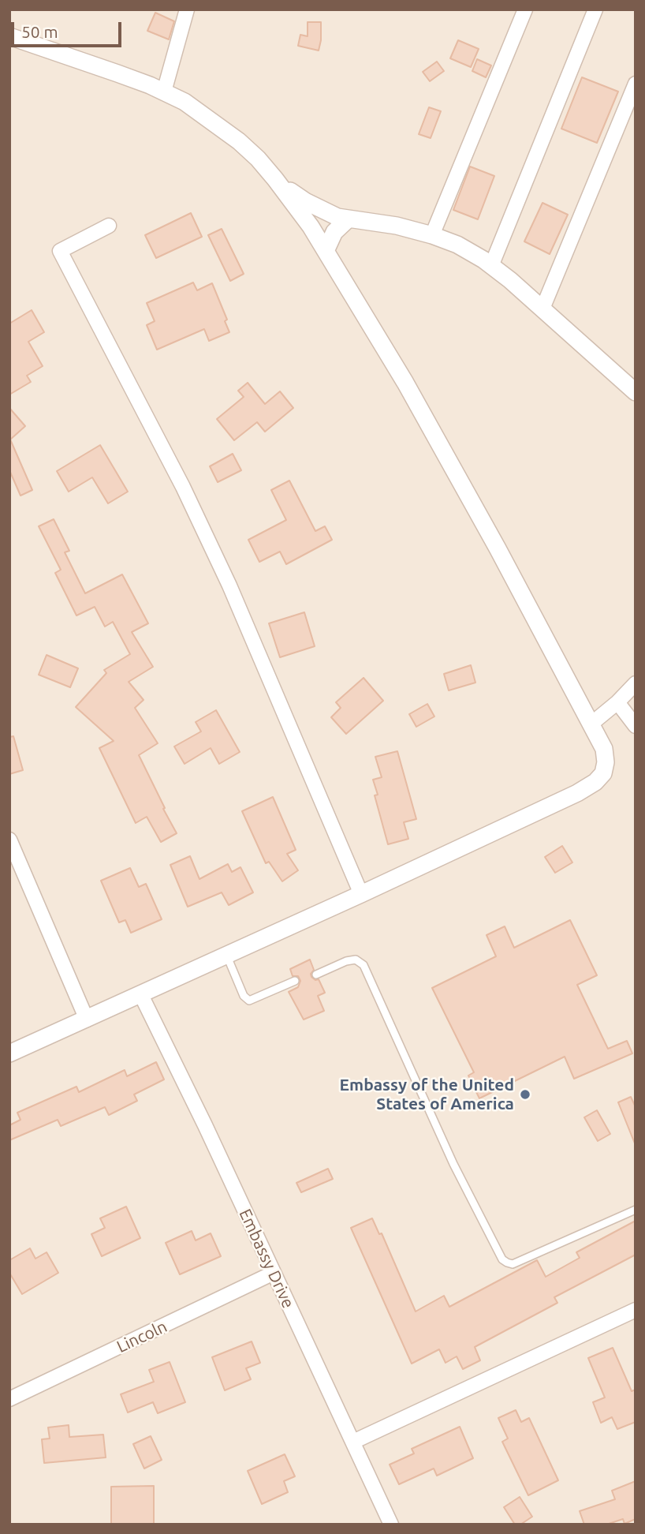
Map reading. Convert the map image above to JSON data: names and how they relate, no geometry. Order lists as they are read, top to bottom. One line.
{"streets":{"street":["Embassy Drive","Lincoln"]},"crossings":[["Embassy Drive","Lincoln"]],"places":["Embassy of the United States of America"],"scale_bar":"50 m"}
